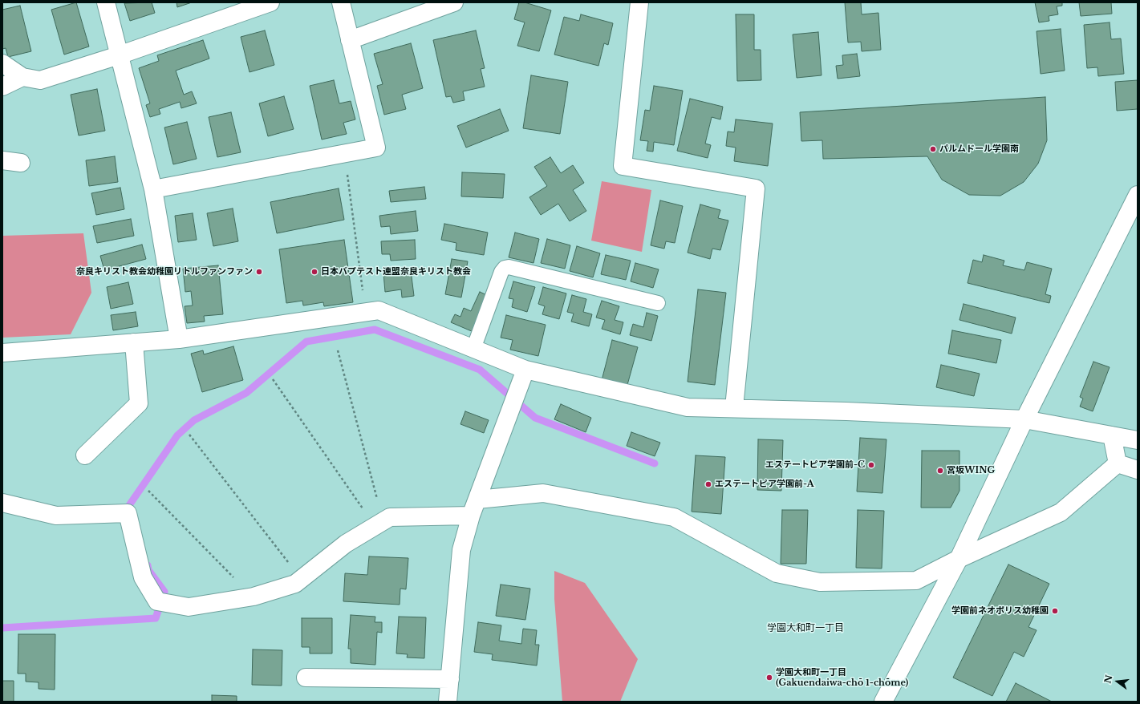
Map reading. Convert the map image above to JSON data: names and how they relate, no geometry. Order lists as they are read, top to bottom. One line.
{"districts":["学園大和町一丁目"],"places":["パルムドール学園南","奈良キリスト教会幼稚園リトルファンファン","日本バプテスト連盟奈良キリスト教会","エステートピア学園前-C","宮坂WING","エステートピア学園前-A","学園前ネオポリス幼稚園","学園大和町一丁目 (Gakuendaiwa-chō 1-chōme)"],"north":"left"}
